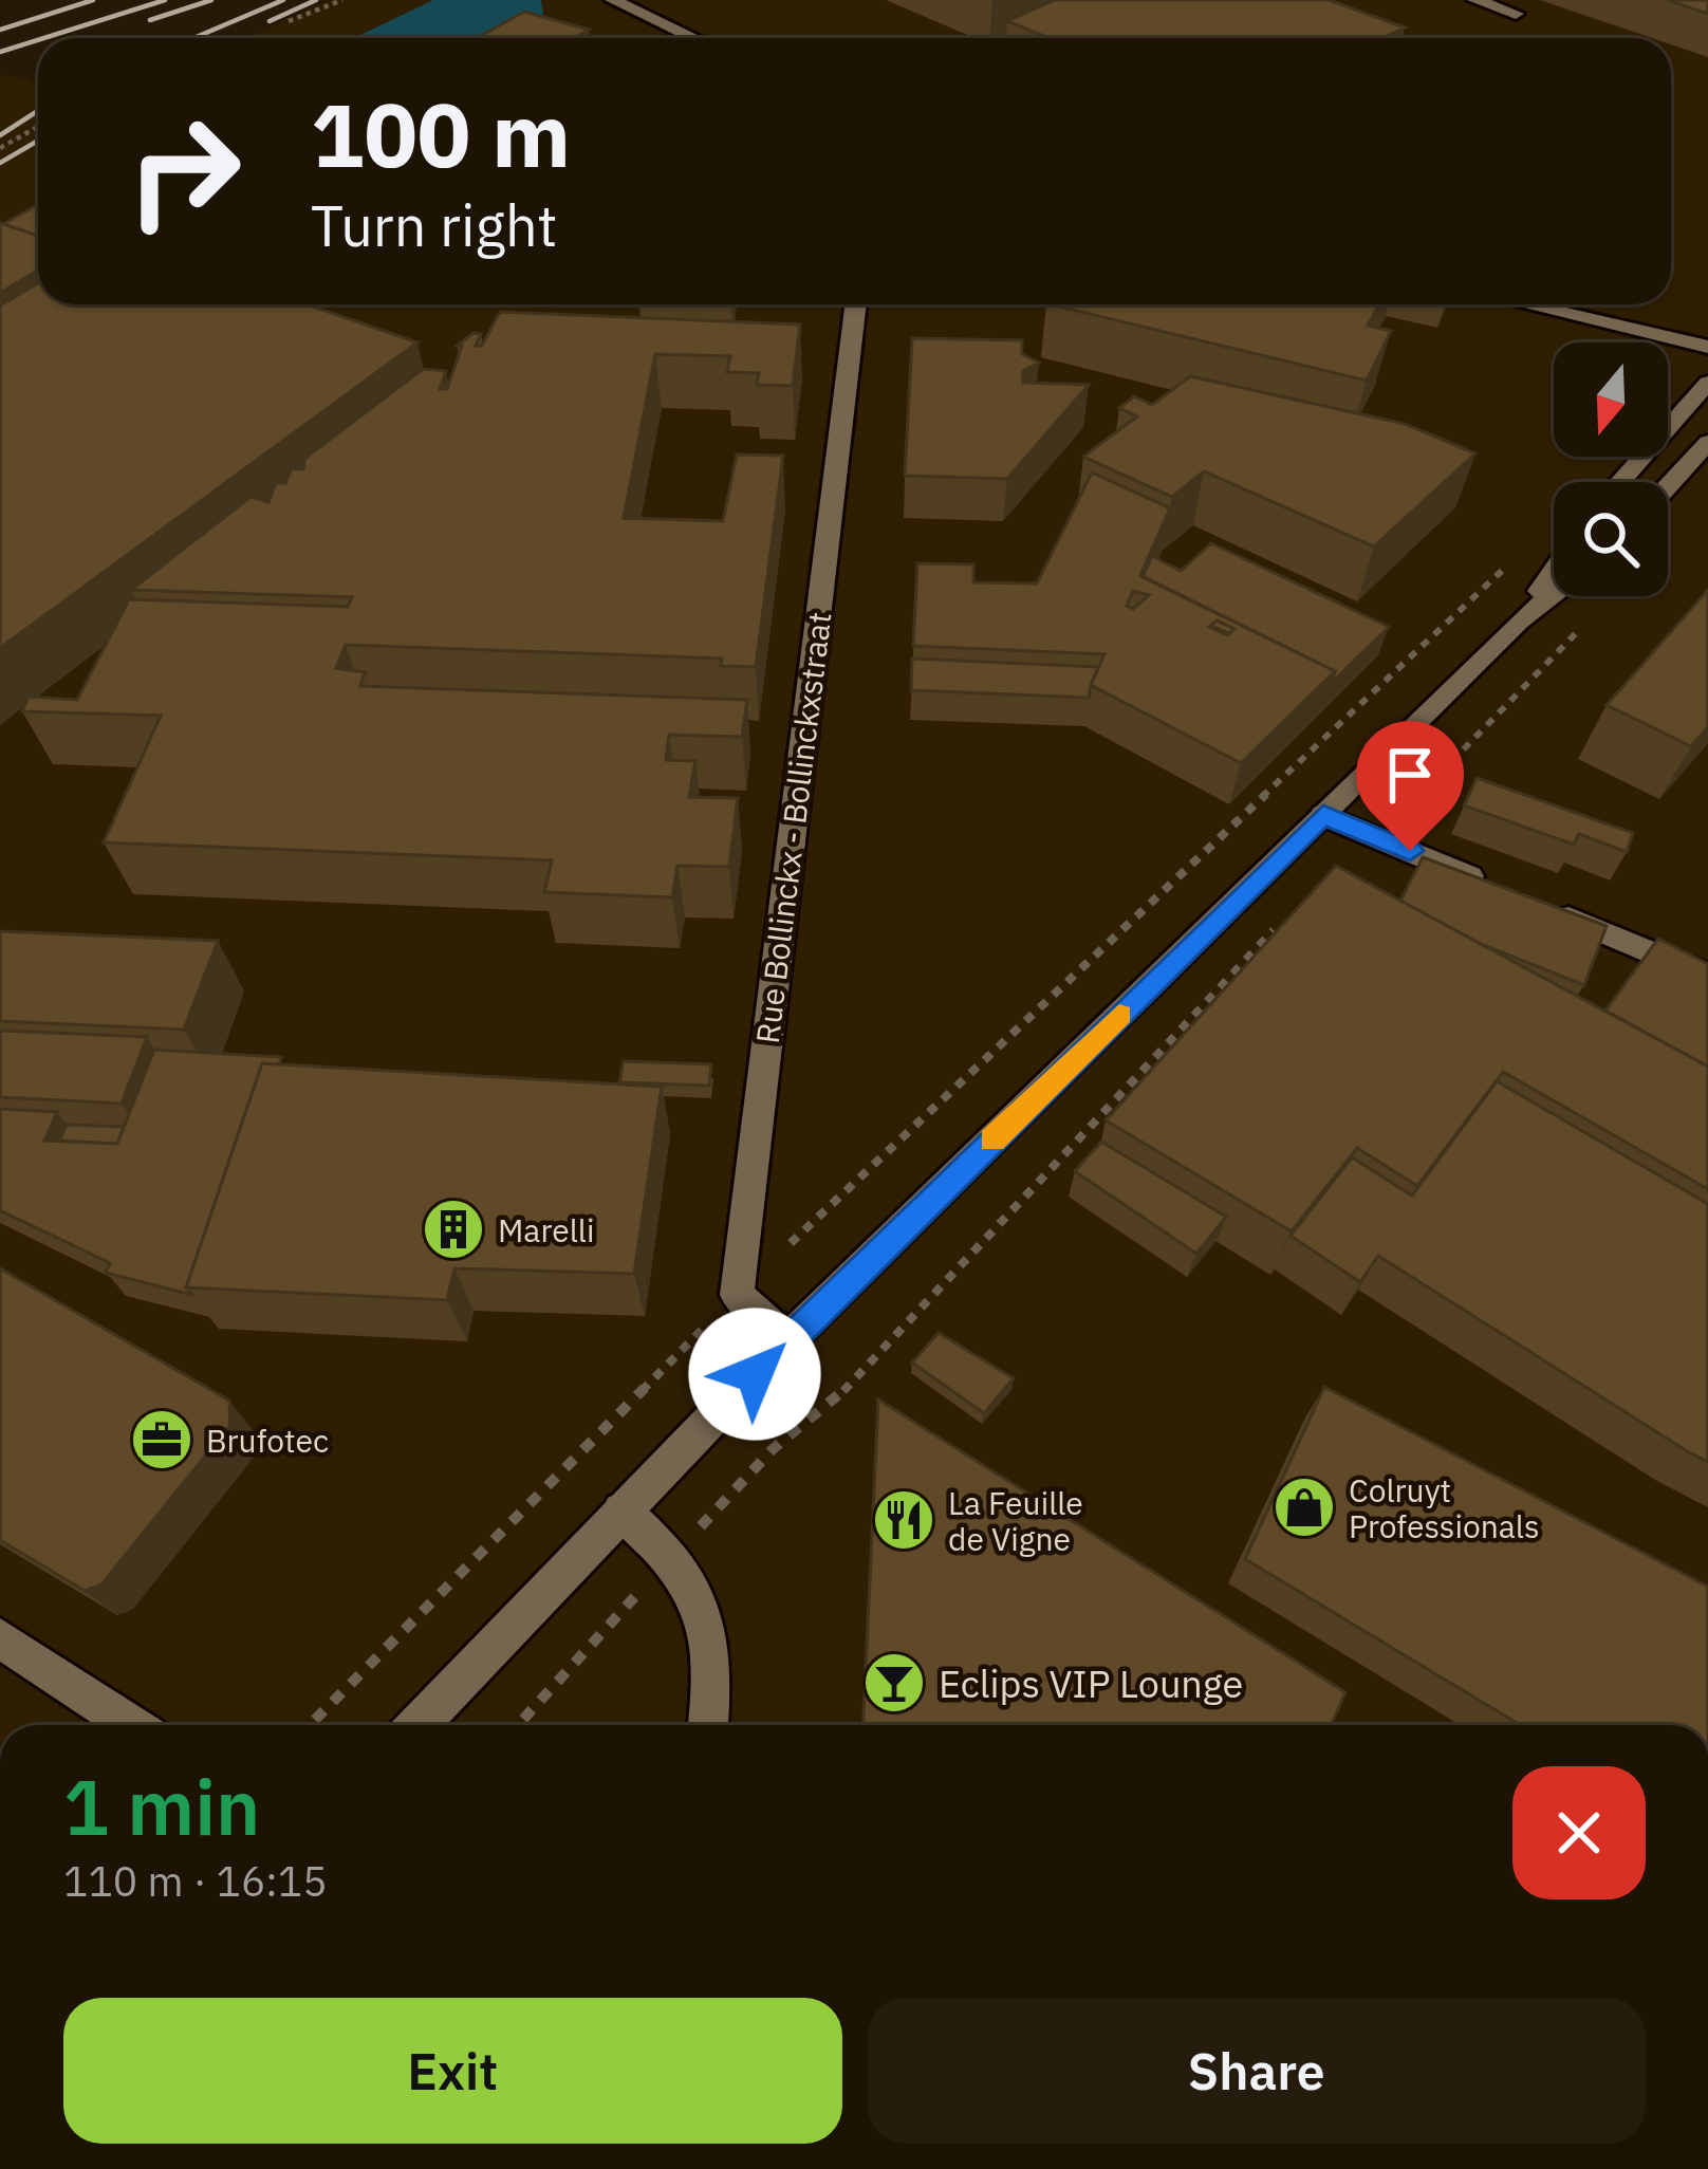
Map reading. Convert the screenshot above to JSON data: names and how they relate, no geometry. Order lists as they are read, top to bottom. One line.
{"streets":{"street":["Rue Bollinckx - Bollinckxstraat"]},"places":{"building":["Marelli"],"office":["Brufotec"],"shop":["Colruyt Professionals"],"restaurant":["La Feuille de Vigne"],"bar":["Eclips VIP Lounge"]},"north":"bottom","page":{"turn":["100 m","Turn right"],"heading":["1 min","110 m · 16:15"],"buttons":["Exit","Share"]}}
